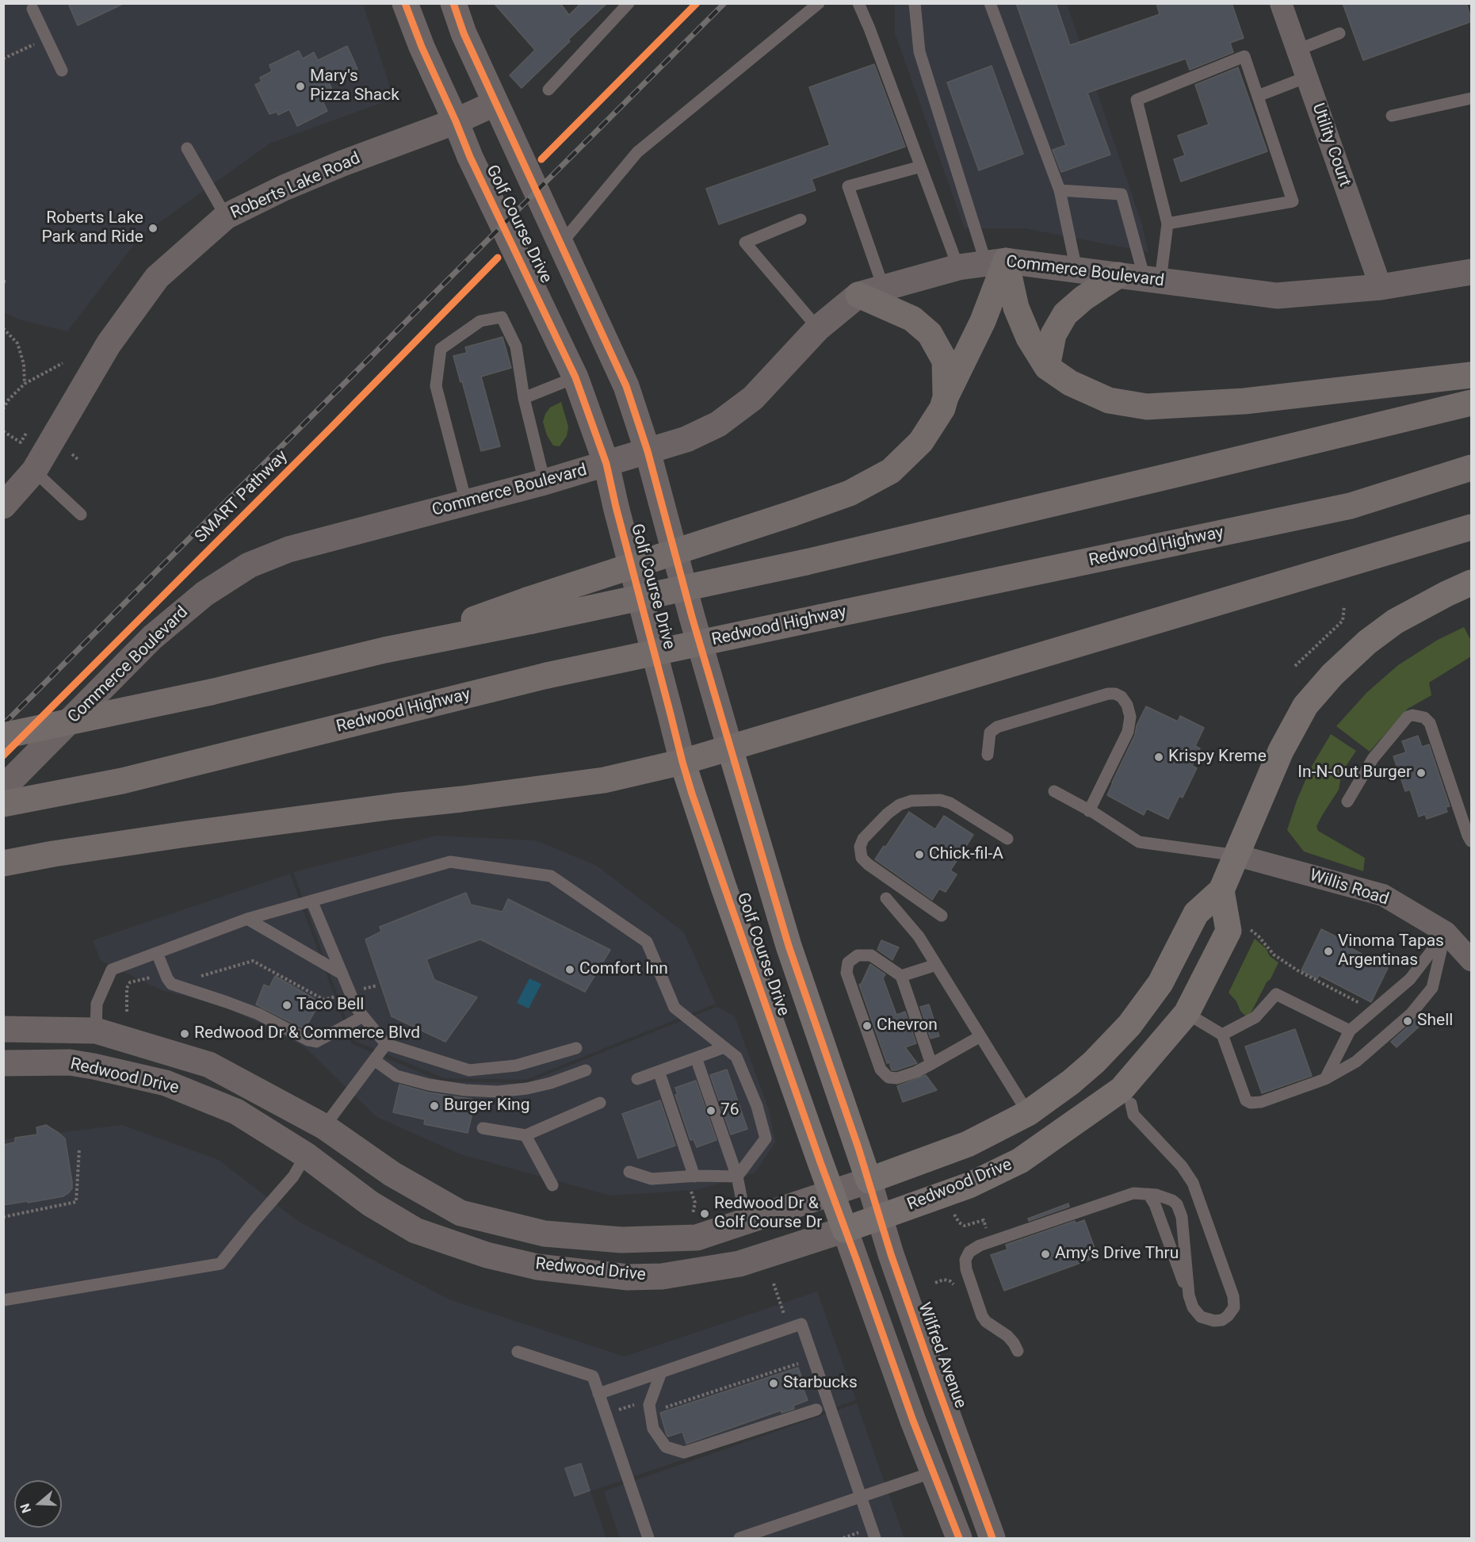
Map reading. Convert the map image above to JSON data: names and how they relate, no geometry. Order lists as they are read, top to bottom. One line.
{"streets":{"highway":["Redwood Highway"],"main road":["Golf Course Drive","Redwood Drive"],"street":["Utility Court","Roberts Lake Road","Commerce Boulevard","Willis Road","Wilfred Avenue"],"cycle path":["SMART Pathway"]},"crossings":[["Utility Court","Commerce Boulevard"],["Roberts Lake Road","Golf Course Drive"],["Golf Course Drive","Commerce Boulevard"],["Golf Course Drive","Redwood Drive"],["Golf Course Drive","Wilfred Avenue"],["Willis Road","Redwood Drive"],["Redwood Drive","Wilfred Avenue"]],"places":["Mary's Pizza Shack","Roberts Lake Park and Ride","Krispy Kreme","In-N-Out Burger","Chick-fil-A","Vinoma Tapas Argentinas","Comfort Inn","Taco Bell","Shell","Chevron","Redwood Dr & Commerce Blvd","Burger King","76","Redwood Dr & Golf Course Dr","Amy's Drive Thru","Starbucks"],"north":"left"}
